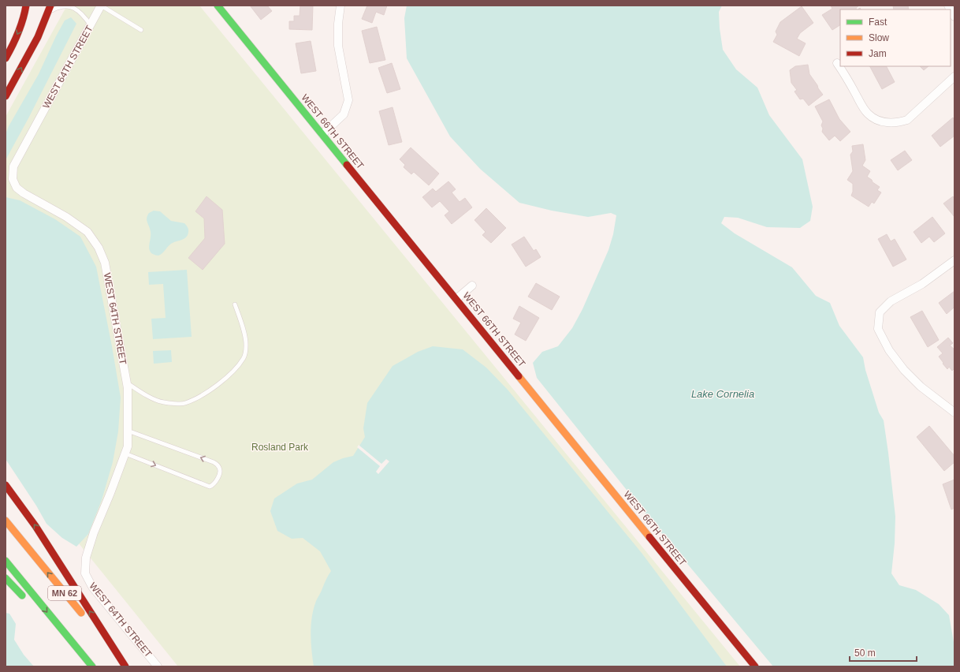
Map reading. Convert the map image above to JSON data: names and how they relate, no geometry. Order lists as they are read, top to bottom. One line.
{"streets":{"main road":["WEST 66TH STREET","MN 62"],"street":["WEST 64TH STREET"]},"water":["Lake Cornelia"],"parks":["Rosland Park"],"legend":["Fast","Slow","Jam"],"scale_bar":"50 m"}
